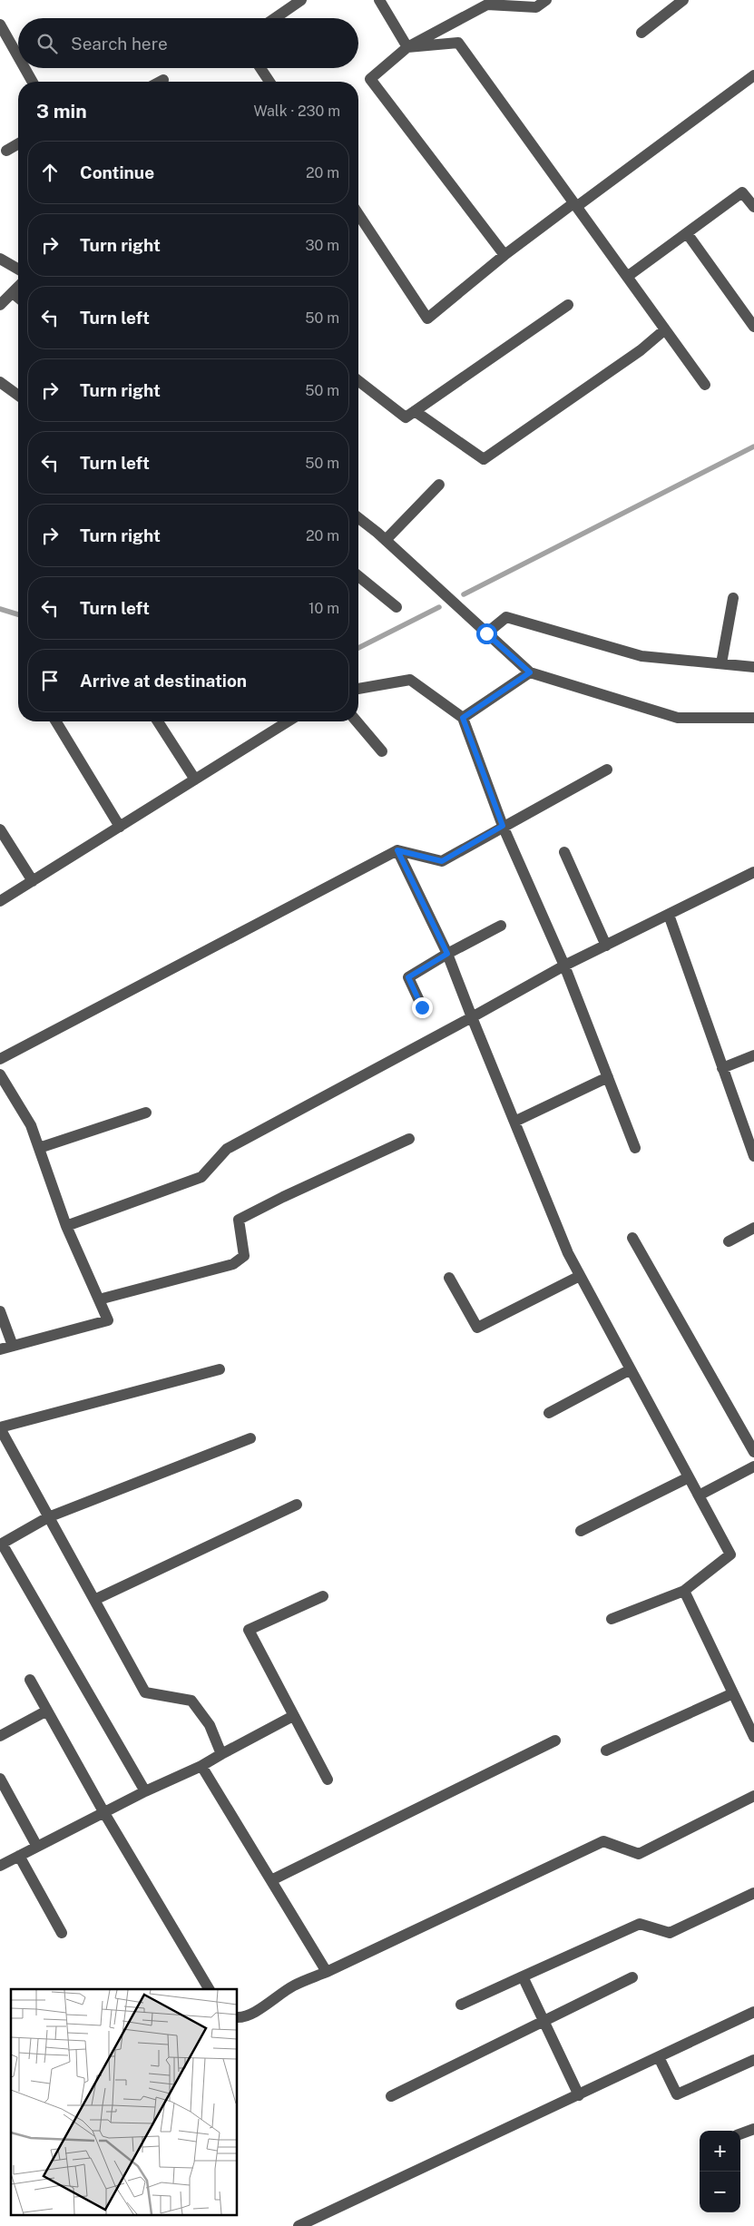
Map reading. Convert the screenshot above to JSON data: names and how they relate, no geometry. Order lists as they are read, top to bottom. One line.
{"page":{"search":"Search here","heading":["3 min","Walk · 230 m"],"list":[["Continue","20 m"],["Turn right","30 m"],["Turn left","50 m"],["Turn right","50 m"],["Turn left","50 m"],["Turn right","20 m"],["Turn left","10 m"],"Arrive at destination"],"map_buttons":["+","−"]}}
